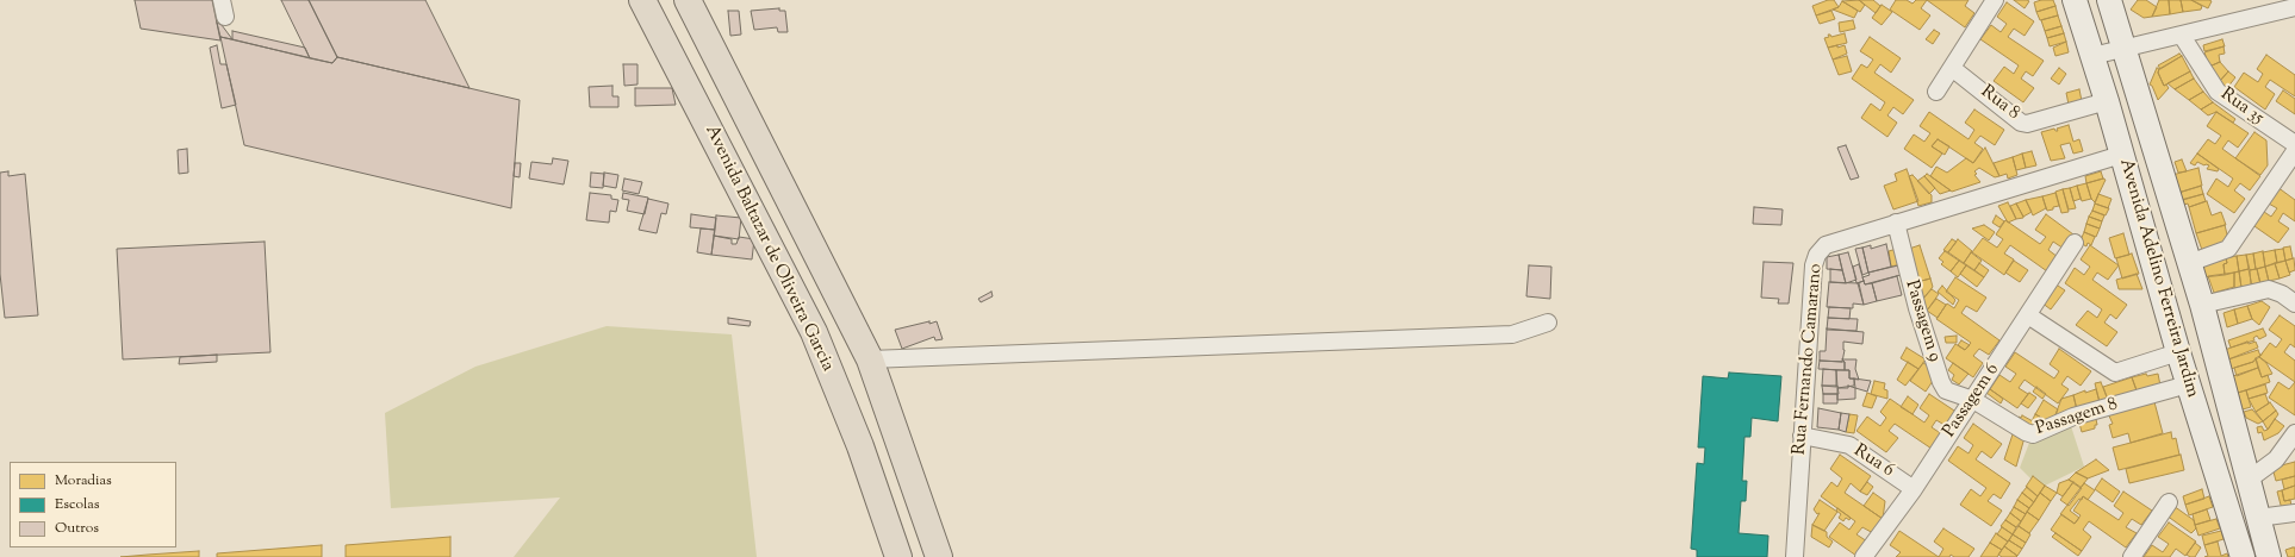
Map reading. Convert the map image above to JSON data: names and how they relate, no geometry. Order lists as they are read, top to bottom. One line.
{"streets":{"main road":["Avenida Baltazar de Oliveira Garcia","Avenida Adelino Ferreira Jardim"],"street":["Rua 8","Rua 35","Passagem 9","Rua Fernando Camarano","Passagem 6","Passagem 8","Rua 6"]},"crossings":[["Rua 8","Avenida Adelino Ferreira Jardim"],["Avenida Adelino Ferreira Jardim","Rua Fernando Camarano"],["Avenida Adelino Ferreira Jardim","Passagem 8"],["Passagem 9","Rua Fernando Camarano"],["Passagem 9","Passagem 6"],["Passagem 9","Passagem 8"],["Rua Fernando Camarano","Rua 6"],["Passagem 6","Passagem 8"],["Passagem 6","Rua 6"]],"legend":["Moradias","Escolas","Outros"]}
